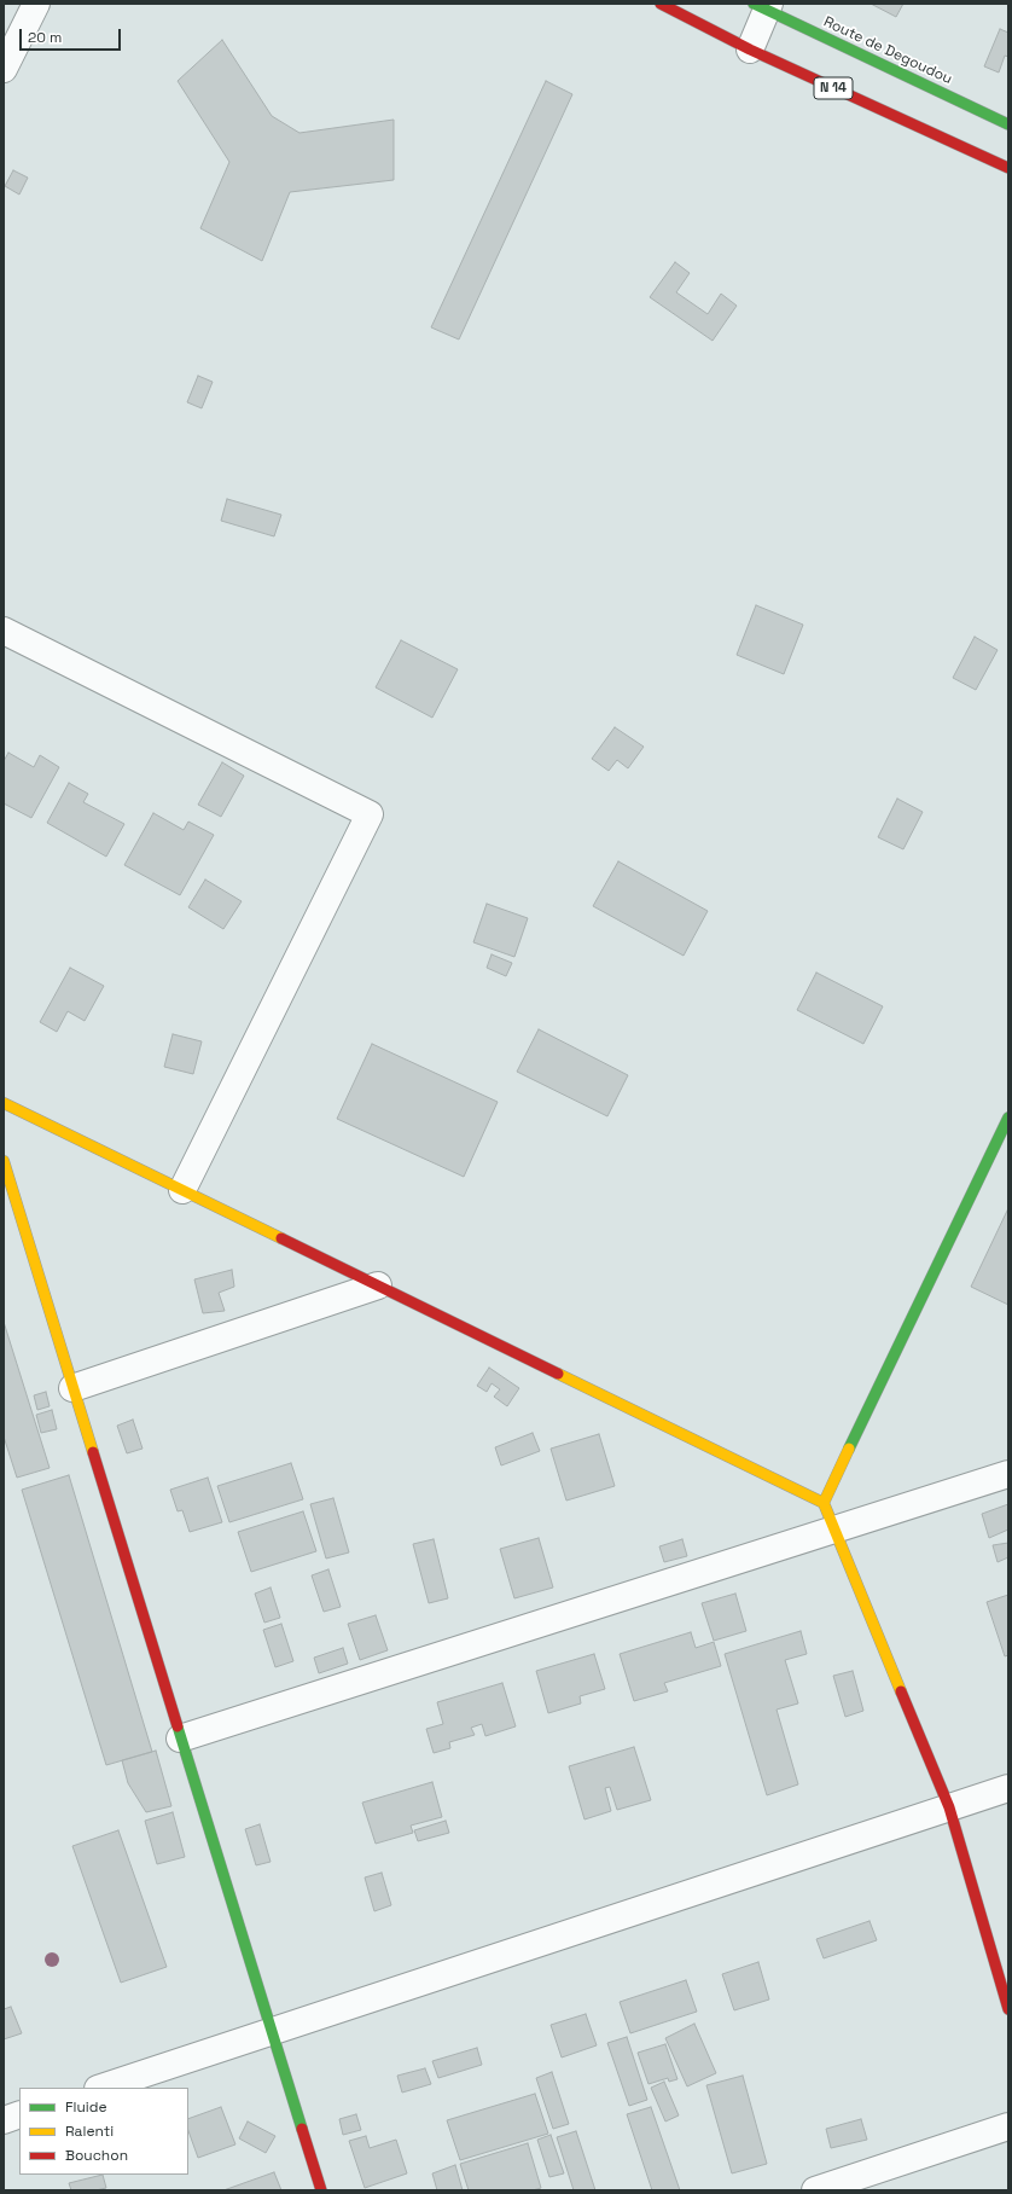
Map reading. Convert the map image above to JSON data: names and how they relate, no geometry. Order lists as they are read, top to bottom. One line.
{"streets":{"street":["Route de Degoudou","N 14"]},"legend":["Fluide","Ralenti","Bouchon"],"scale_bar":"20 m"}
